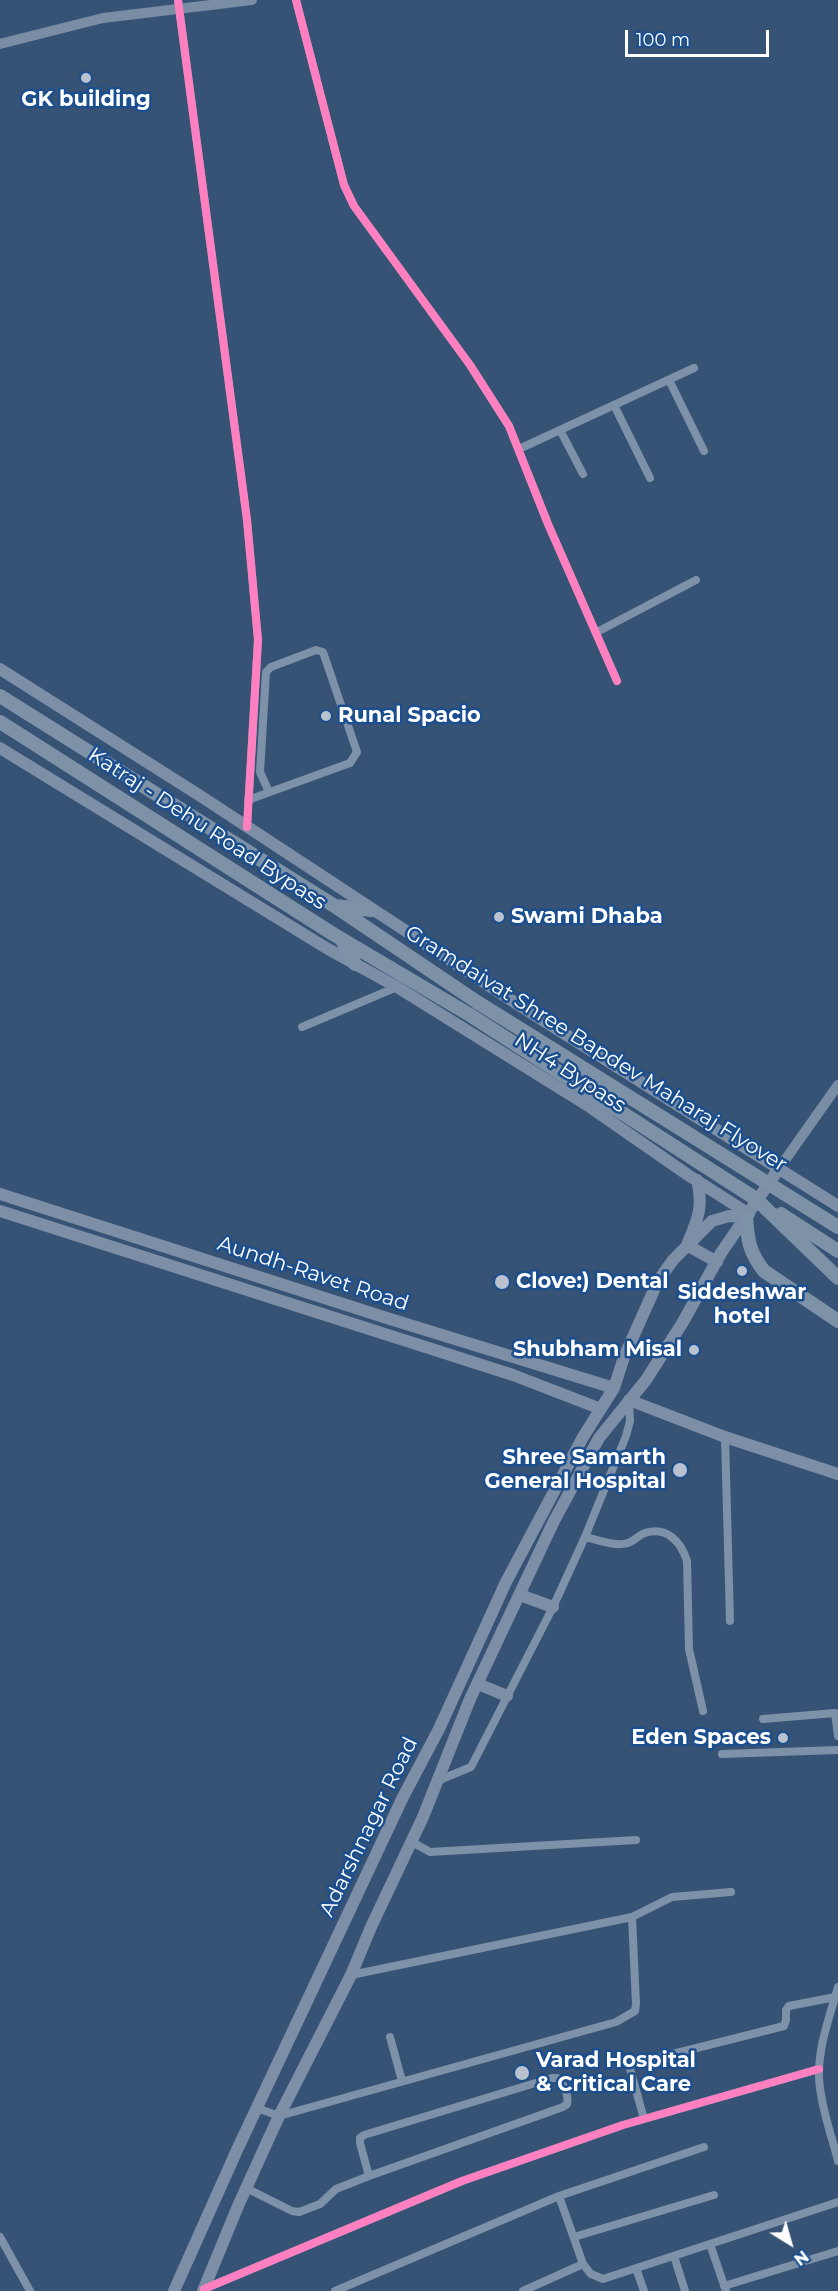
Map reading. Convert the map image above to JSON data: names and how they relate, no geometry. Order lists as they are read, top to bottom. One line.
{"streets":{"highway":["Katraj - Dehu Road Bypass","Gramdaivat Shree Bapdev Maharaj Flyover"],"main road":["NH4 Bypass","Aundh-Ravet Road","Adarshnagar Road"]},"crossings":[["Katraj - Dehu Road Bypass","Gramdaivat Shree Bapdev Maharaj Flyover"],["Katraj - Dehu Road Bypass","NH4 Bypass"],["Gramdaivat Shree Bapdev Maharaj Flyover","NH4 Bypass"],["NH4 Bypass","Adarshnagar Road"],["Aundh-Ravet Road","Adarshnagar Road"]],"places":["GK building","Runal Spacio","Swami Dhaba","Siddeshwar hotel","Clove:) Dental","Shubham Misal","Shree Samarth General Hospital","Eden Spaces","Varad Hospital & Critical Care"],"scale_bar":"100 m","north":"bottom right"}
